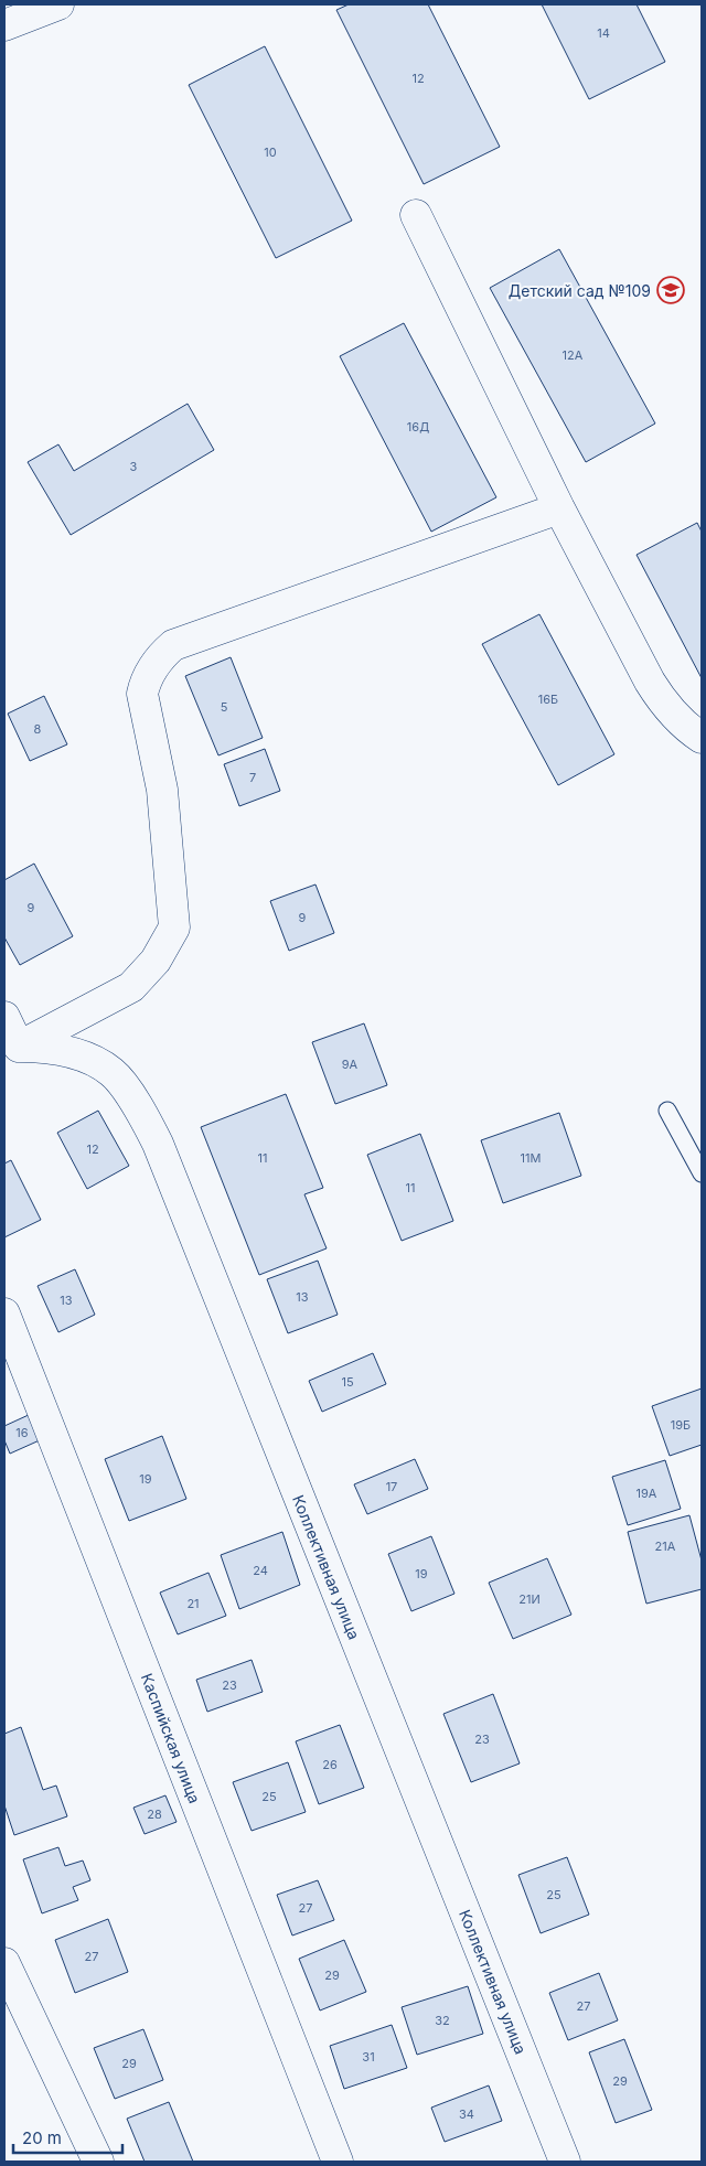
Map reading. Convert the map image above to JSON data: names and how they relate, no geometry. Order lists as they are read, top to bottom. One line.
{"streets":{"street":["Коллективная улица","Каспийская улица"]},"places":{"school or university":["Детский сад №109"]},"house_numbers":["14","12","10","12А","16Д","3","16Б","5","8","7","9","9","9А","12","11","11М","11","13","13","15","19Б","16","19","17","19А","21А","24","19","21И","21","23","23","26","25","28","25","27","27","29","27","32","31","29","29","34"],"scale_bar":"20 m"}
